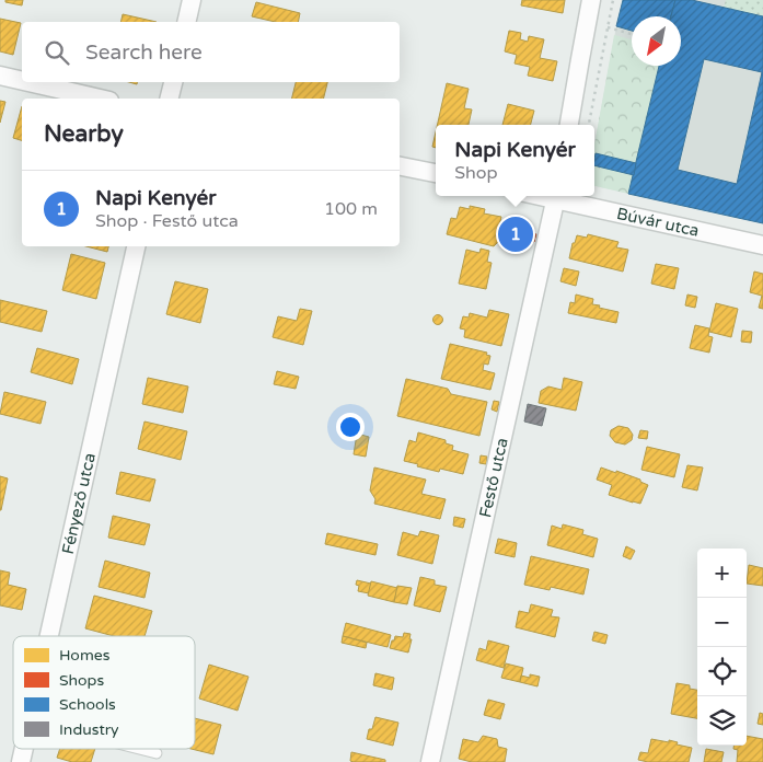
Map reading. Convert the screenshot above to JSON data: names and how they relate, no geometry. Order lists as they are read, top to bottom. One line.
{"streets":{"street":["Búvár utca","Festő utca","Fényező utca"]},"crossings":[["Búvár utca","Festő utca"]],"legend":["Homes","Shops","Schools","Industry"],"north":"bottom left","page":{"search":"Search here","heading":"Nearby","popup":["Napi Kenyér","Shop"],"list":[{"mark":"1","name":"Napi Kenyér","note":"Shop · Festő utca","value":"100 m"}],"pins":"1","map_buttons":["+","−"]}}
